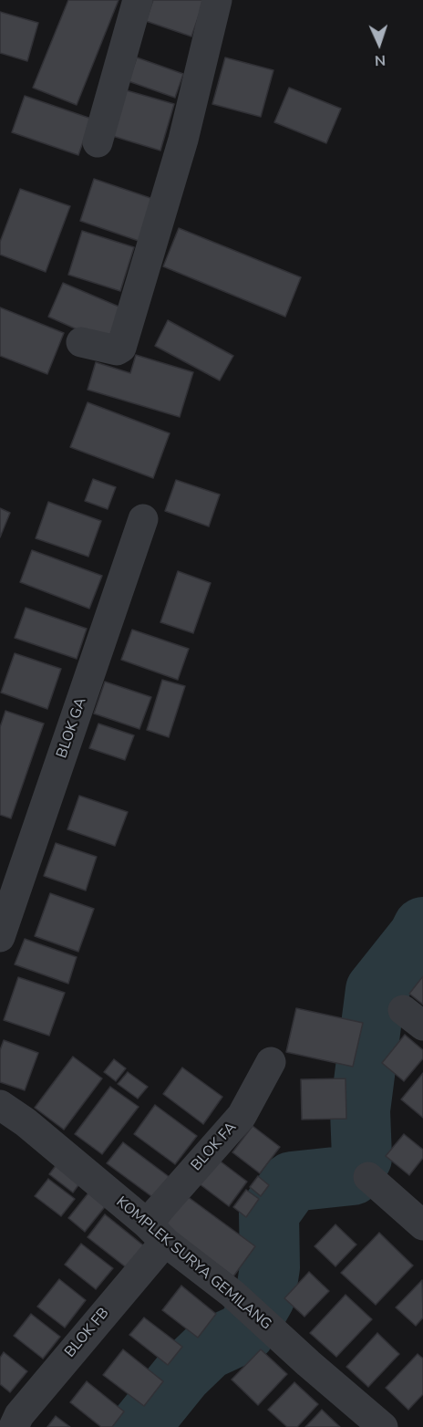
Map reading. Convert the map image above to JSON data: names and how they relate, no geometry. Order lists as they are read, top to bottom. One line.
{"streets":{"street":["BLOK GA","BLOK FA","KOMPLEK SURYA GEMILANG","BLOK FB"]},"crossings":[["BLOK FA","KOMPLEK SURYA GEMILANG"],["BLOK FA","BLOK FB"],["KOMPLEK SURYA GEMILANG","BLOK FB"]],"north":"bottom"}
